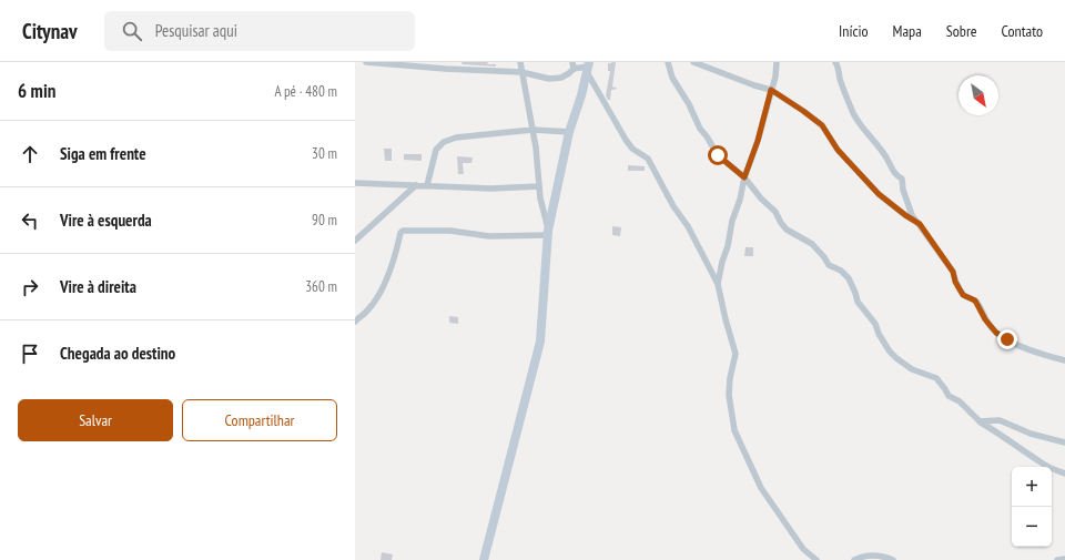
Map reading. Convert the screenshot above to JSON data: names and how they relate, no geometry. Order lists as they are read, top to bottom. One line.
{"north":"bottom right","page":{"header":"Citynav","search":"Pesquisar aqui","nav":["Início","Mapa","Sobre","Contato"],"heading":["6 min","A pé · 480 m"],"list":[["Siga em frente","30 m"],["Vire à esquerda","90 m"],["Vire à direita","360 m"],"Chegada ao destino"],"buttons":["Salvar","Compartilhar"],"map_buttons":["+","−"]}}
